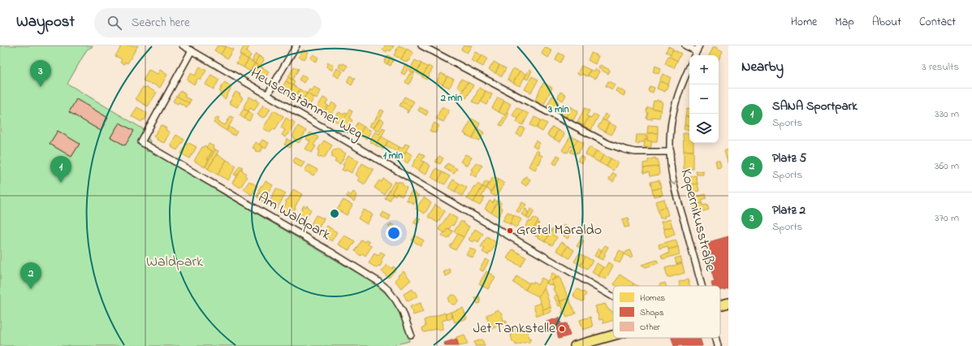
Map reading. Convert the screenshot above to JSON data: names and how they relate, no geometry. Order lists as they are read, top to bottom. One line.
{"streets":{"street":["Heusenstammer Weg","Am Waldpark","Kopernikusstraße"]},"crossings":[["Heusenstammer Weg","Am Waldpark"]],"one_way":["Kopernikusstraße"],"parks":["Waldpark"],"places":["Gretel Maraldo","Jet Tankstelle"],"legend":["Homes","Shops","Other"],"page":{"header":"Waypost","search":"Search here","nav":["Home","Map","About","Contact"],"heading":["Nearby","3 results"],"map_buttons":["+","−"],"pins":["3","1","2"],"list":[{"mark":"1","name":"SANA Sportpark","note":"Sports","value":"330 m"},{"mark":"2","name":"Platz 5","note":"Sports","value":"360 m"},{"mark":"3","name":"Platz 2","note":"Sports","value":"370 m"}]},"rings":["2 min","3 min","1 min"]}
